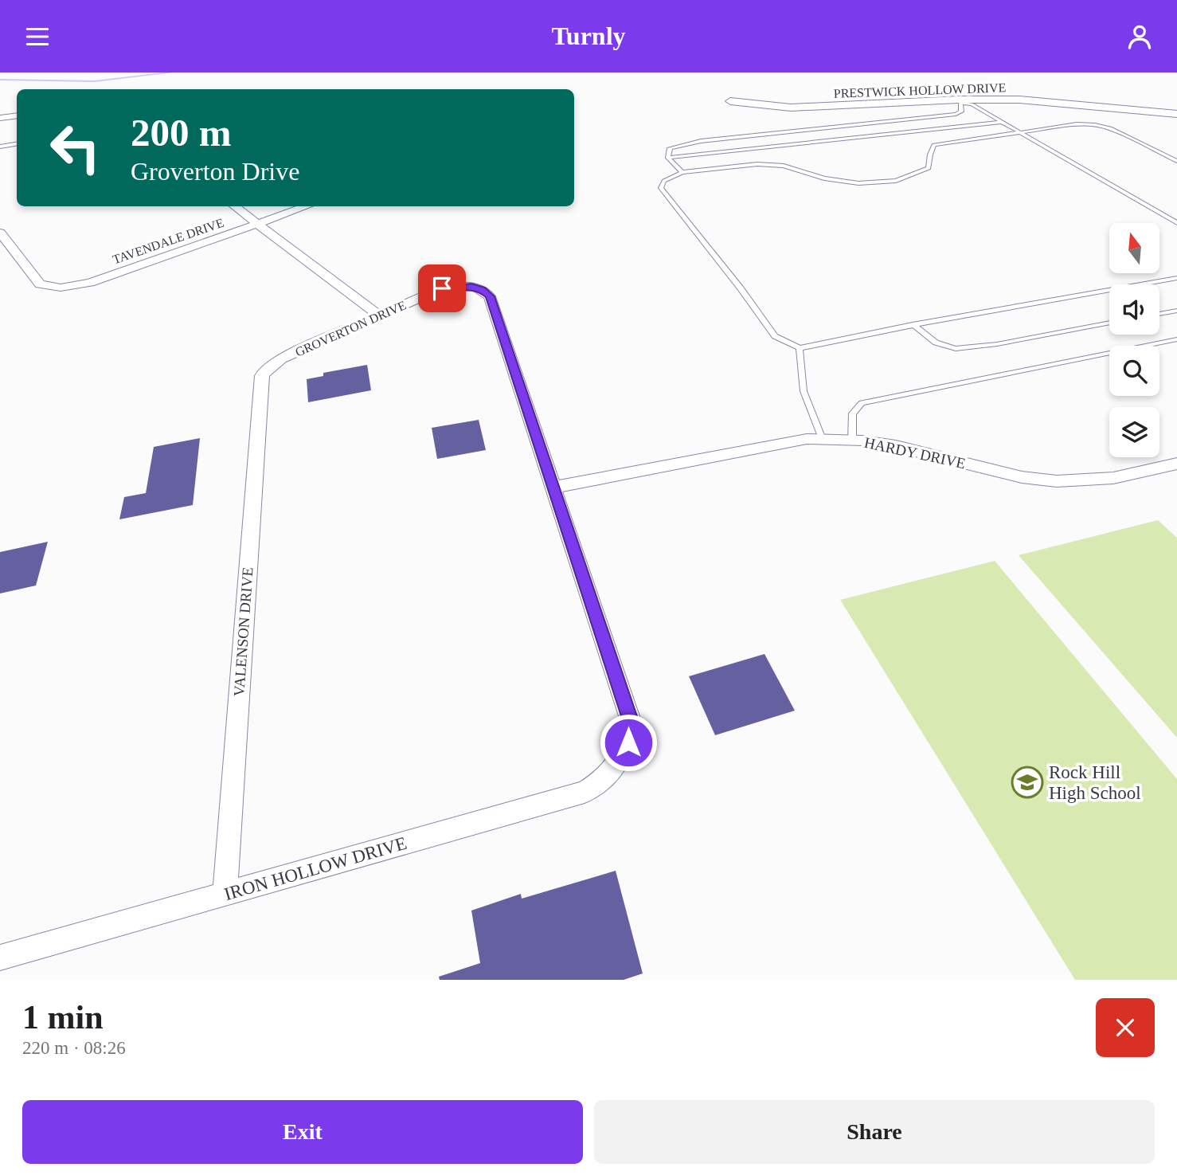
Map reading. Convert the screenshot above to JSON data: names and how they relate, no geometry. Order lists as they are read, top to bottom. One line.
{"streets":{"street":["PRESTWICK HOLLOW DRIVE","TAVENDALE DRIVE","GROVERTON DRIVE","HARDY DRIVE","VALENSON DRIVE","IRON HOLLOW DRIVE"]},"crossings":[["GROVERTON DRIVE","HARDY DRIVE"],["GROVERTON DRIVE","VALENSON DRIVE"],["GROVERTON DRIVE","IRON HOLLOW DRIVE"],["HARDY DRIVE","IRON HOLLOW DRIVE"],["VALENSON DRIVE","IRON HOLLOW DRIVE"]],"places":{"school or university":["Rock Hill High School"]},"north":"top","page":{"header":"Turnly","turn":["200 m","Groverton Drive"],"heading":["1 min","220 m · 08:26"],"buttons":["Exit","Share"]}}
